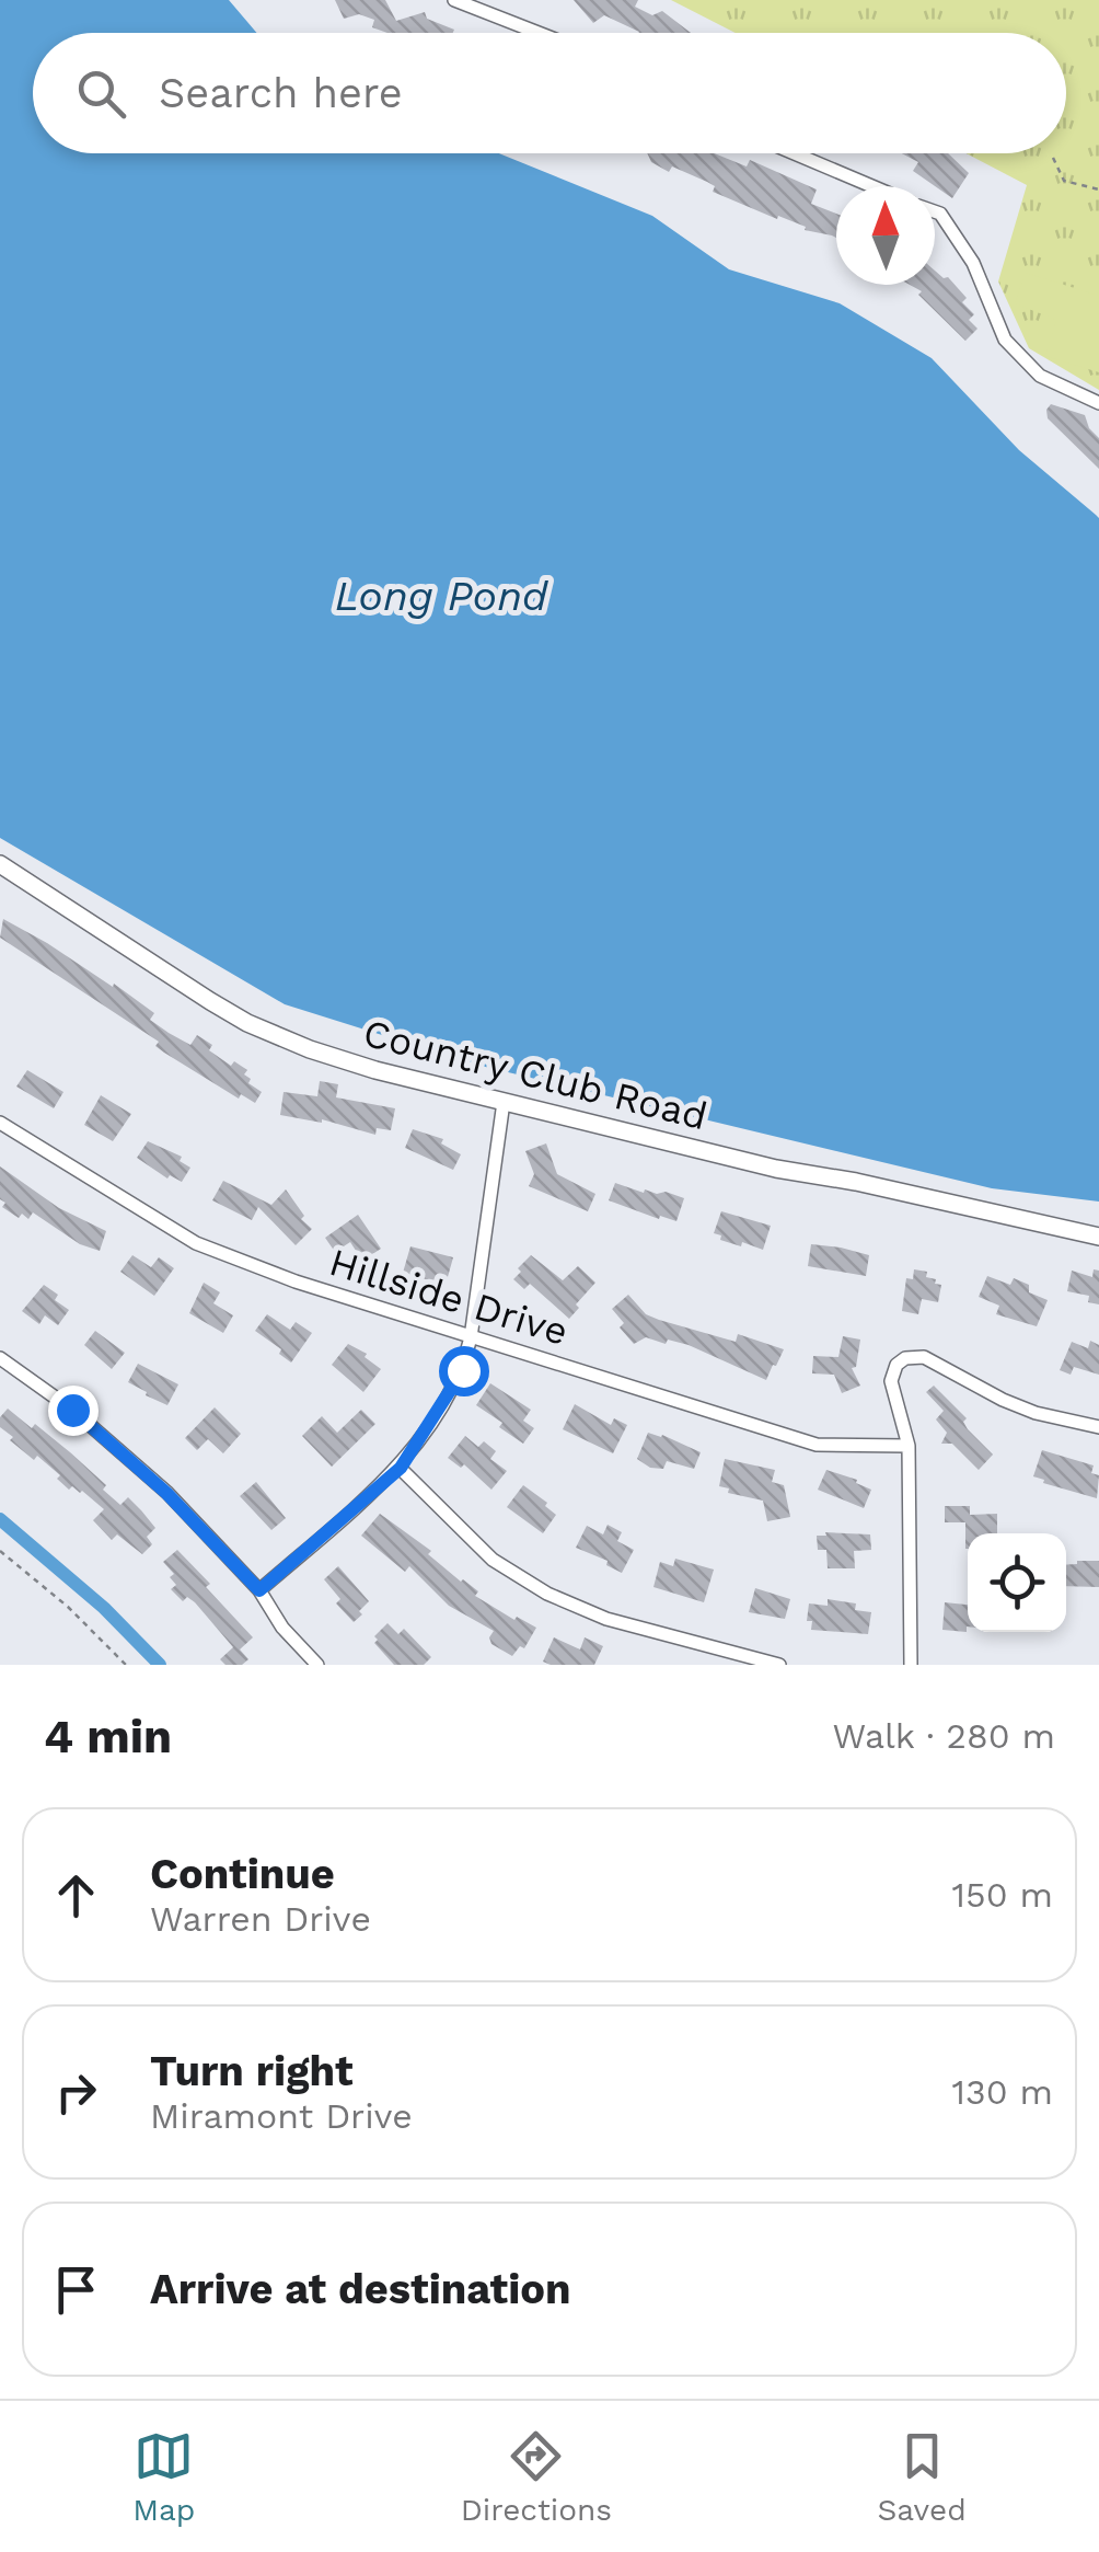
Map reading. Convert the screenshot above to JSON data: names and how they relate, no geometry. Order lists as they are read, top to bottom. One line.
{"streets":{"street":["Country Club Road","Hillside Drive"]},"water":["Long Pond"],"north":"top","page":{"search":"Search here","heading":["4 min","Walk · 280 m"],"list":[["Continue","Warren Drive","150 m"],["Turn right","Miramont Drive","130 m"],"Arrive at destination"],"nav":["Map","Directions","Saved"]}}
